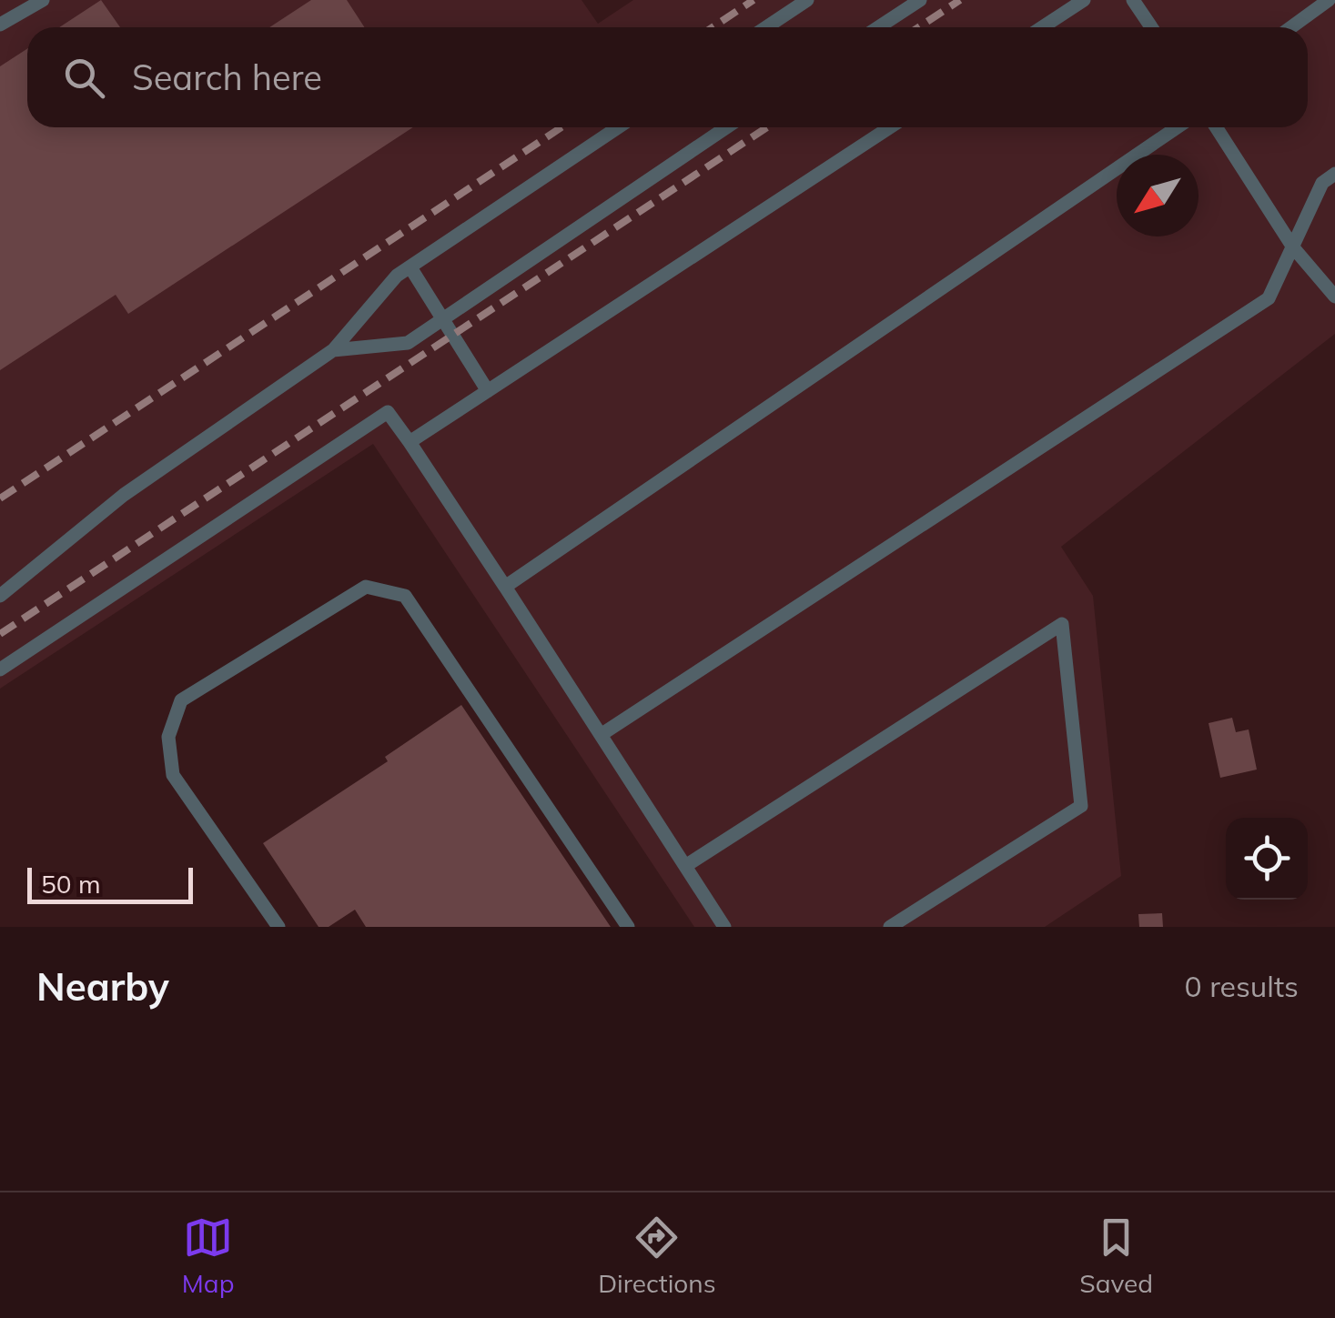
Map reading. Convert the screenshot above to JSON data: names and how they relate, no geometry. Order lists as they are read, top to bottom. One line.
{"scale_bar":"50 m","north":"bottom left","page":{"search":"Search here","scale":"50 m","heading":["Nearby","0 results"],"nav":["Map","Directions","Saved"]}}
